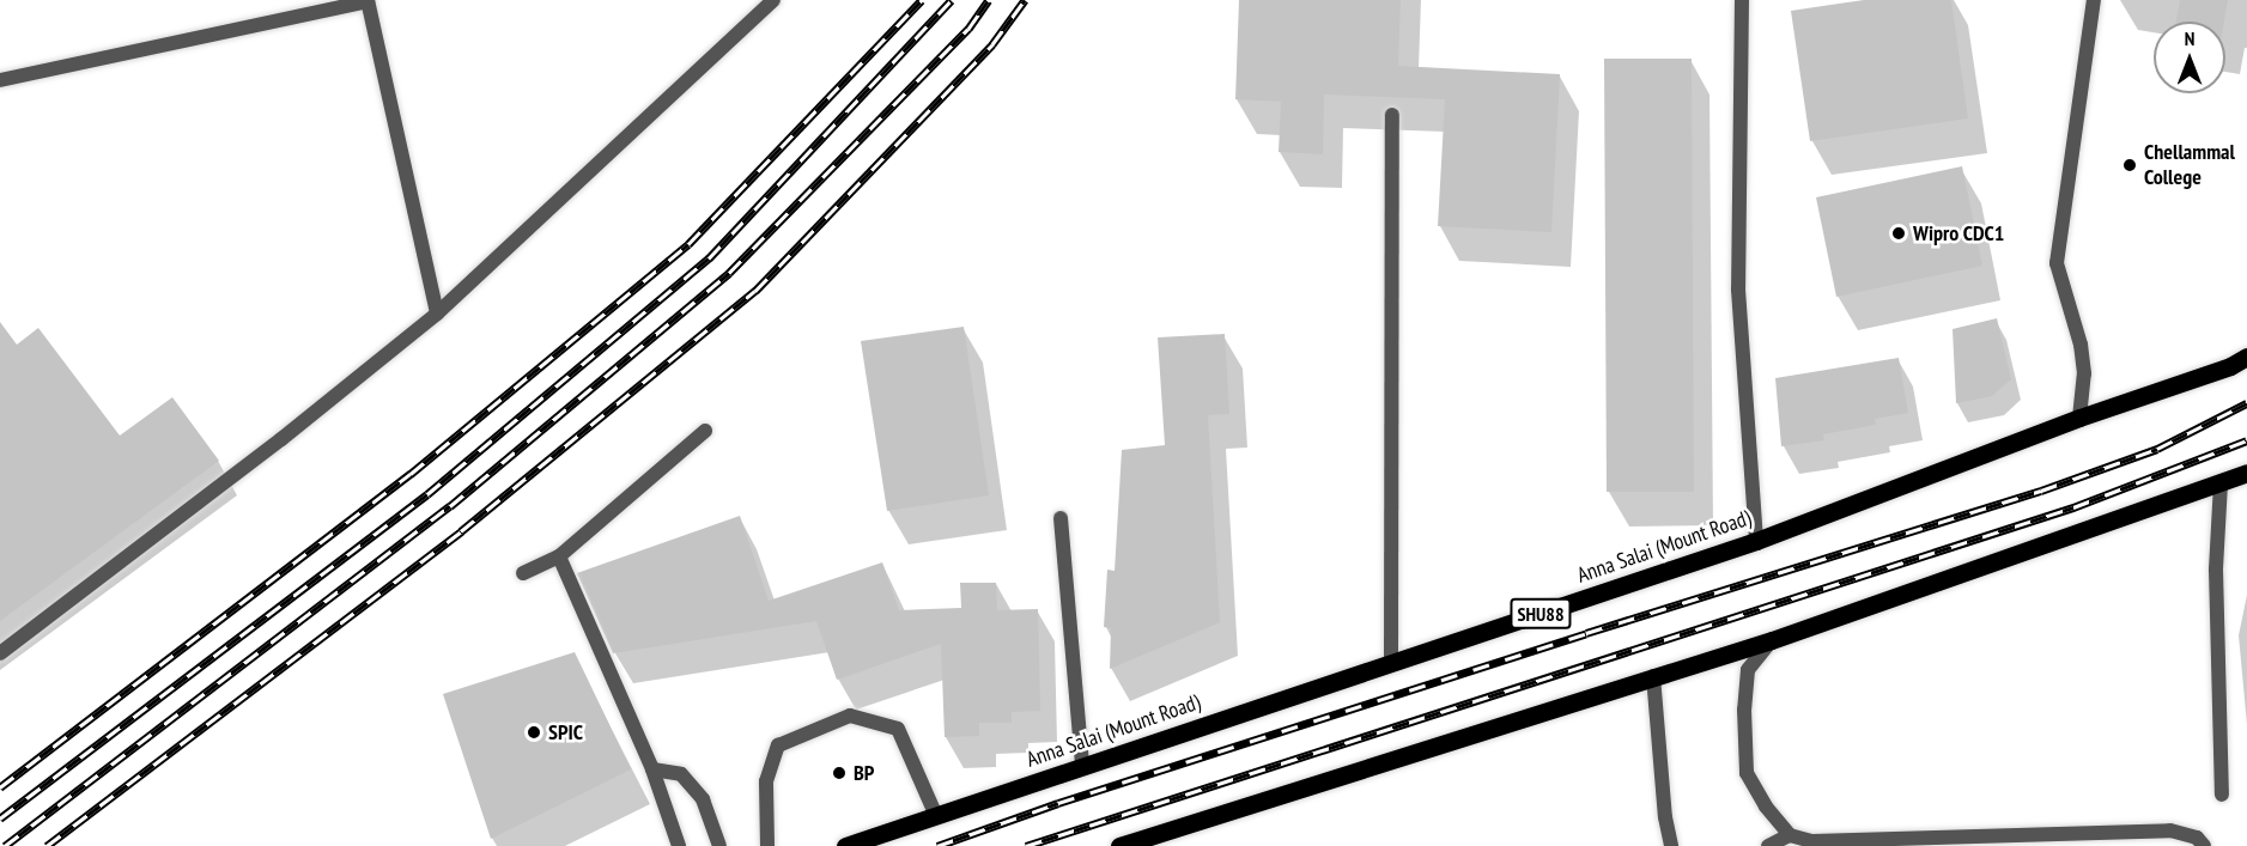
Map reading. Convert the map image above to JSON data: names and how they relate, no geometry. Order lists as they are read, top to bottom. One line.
{"streets":{"main road":["Anna Salai (Mount Road)","SHU88"]},"places":["Chellammal College","Wipro CDC1","SPIC","BP"],"north":"top"}
